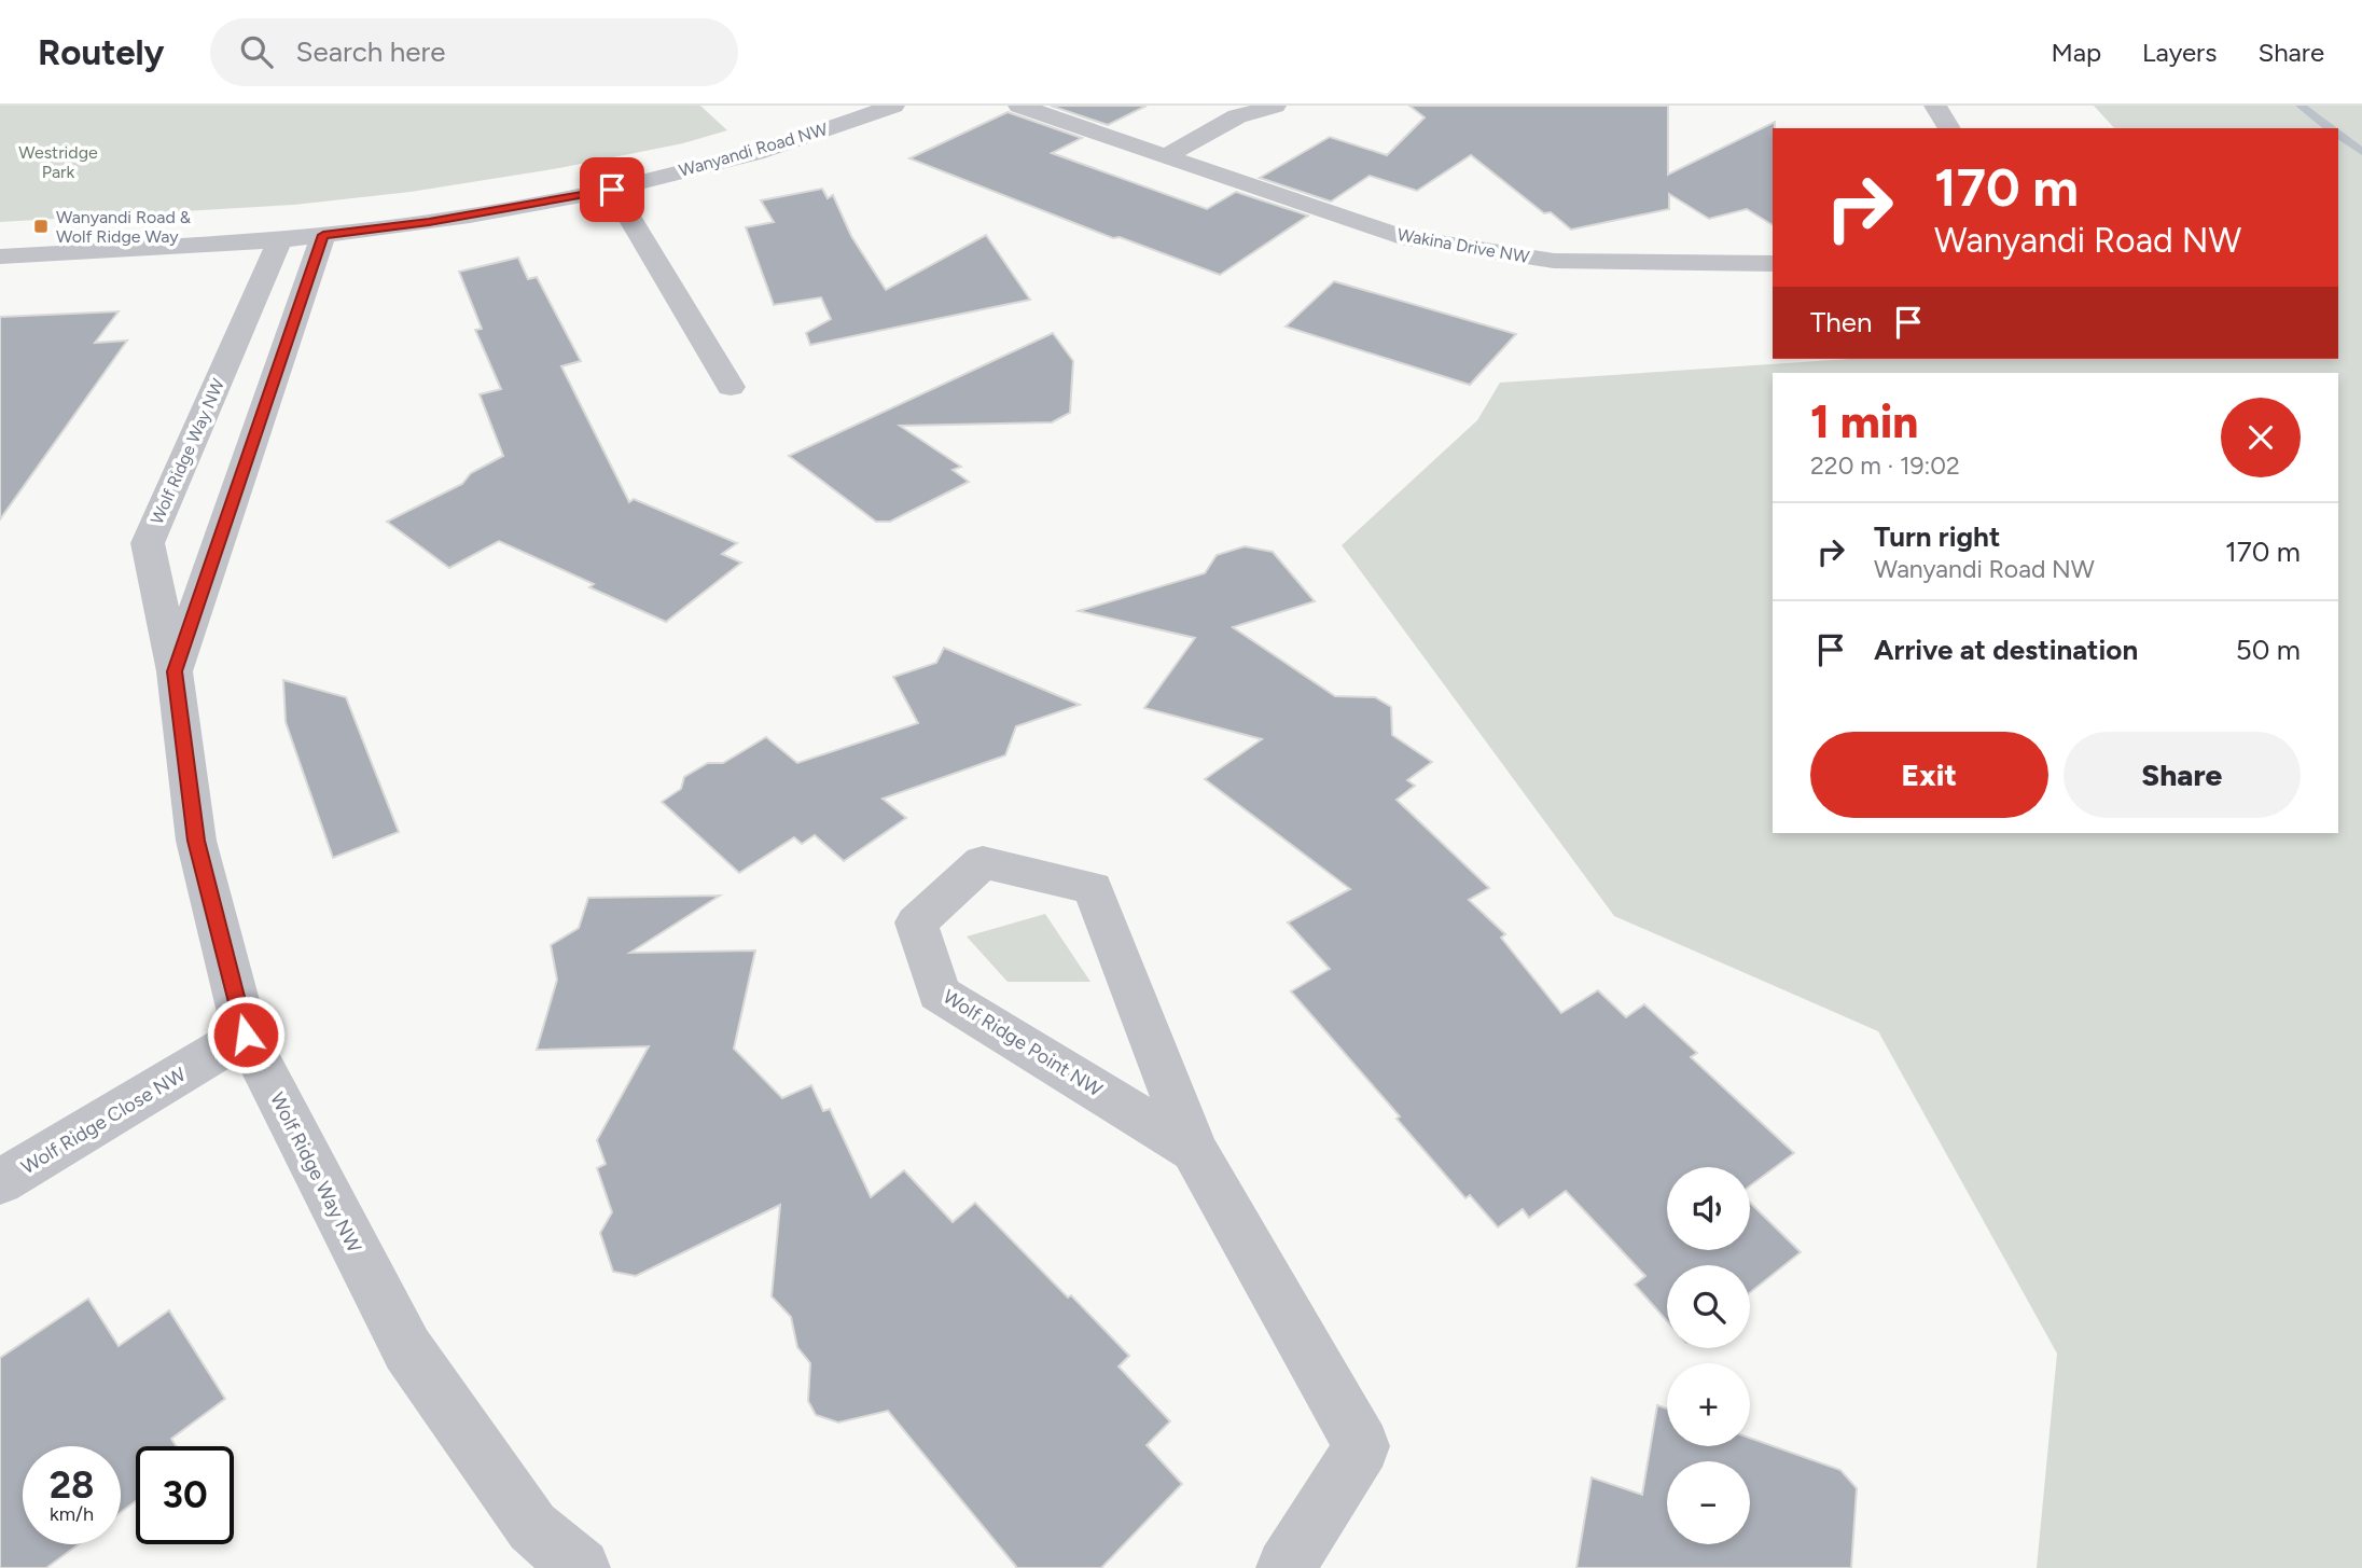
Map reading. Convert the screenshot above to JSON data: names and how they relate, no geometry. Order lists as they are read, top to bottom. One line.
{"streets":{"street":["Wanyandi Road NW","Wakina Drive NW","Wolf Ridge Way NW","Wolf Ridge Point NW","Wolf Ridge Close NW"]},"crossings":[["Wanyandi Road NW","Wolf Ridge Way NW"],["Wolf Ridge Way NW","Wolf Ridge Close NW"]],"parks":["Westridge Park"],"places":{"transit":["Wanyandi Road & Wolf Ridge Way"]},"page":{"header":"Routely","search":"Search here","nav":["Map","Layers","Share"],"turn":["170 m","Wanyandi Road NW"],"then":"Then","heading":["1 min","220 m · 19:02"],"list":[{"name":"Turn right","note":"Wanyandi Road NW","value":"170 m"},{"name":"Arrive at destination","value":"50 m"}],"buttons":["Exit","Share"],"map_buttons":["+","−"],"speed":"28 km/h","limit":"30"}}
